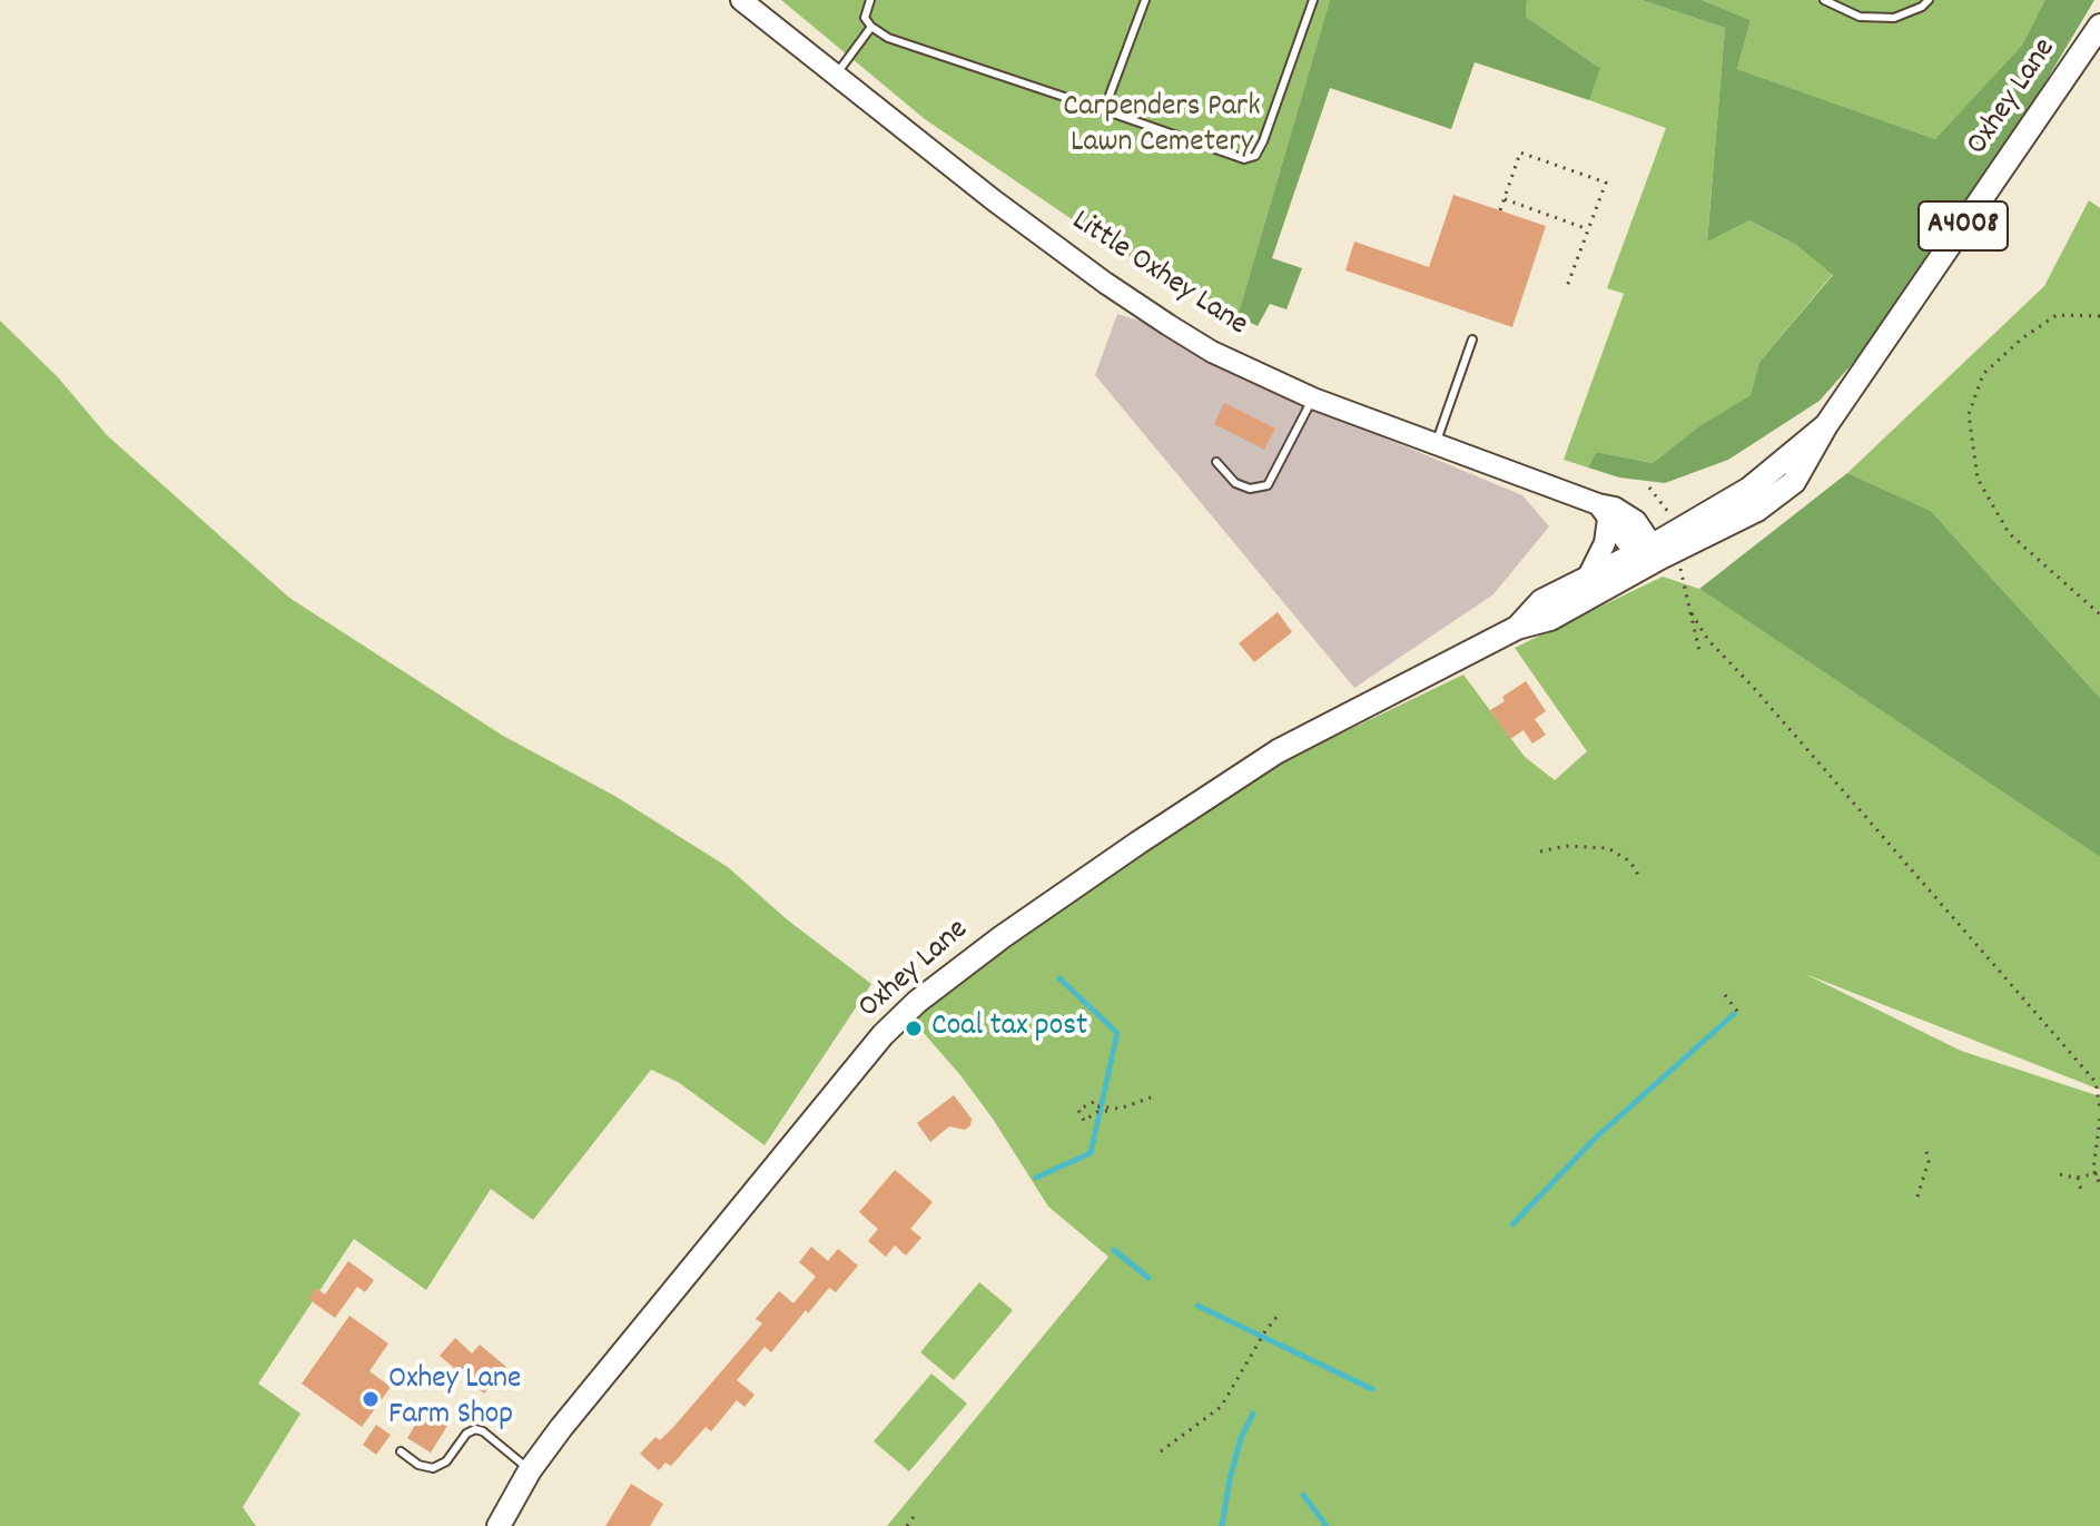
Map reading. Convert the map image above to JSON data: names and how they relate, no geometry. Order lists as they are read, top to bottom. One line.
{"streets":{"main road":["Oxhey Lane","A4008","Little Oxhey Lane"]},"crossings":[["Oxhey Lane","Little Oxhey Lane"]],"parks":["Carpenders Park Lawn Cemetery"],"places":["Coal tax post","Oxhey Lane Farm Shop"]}
